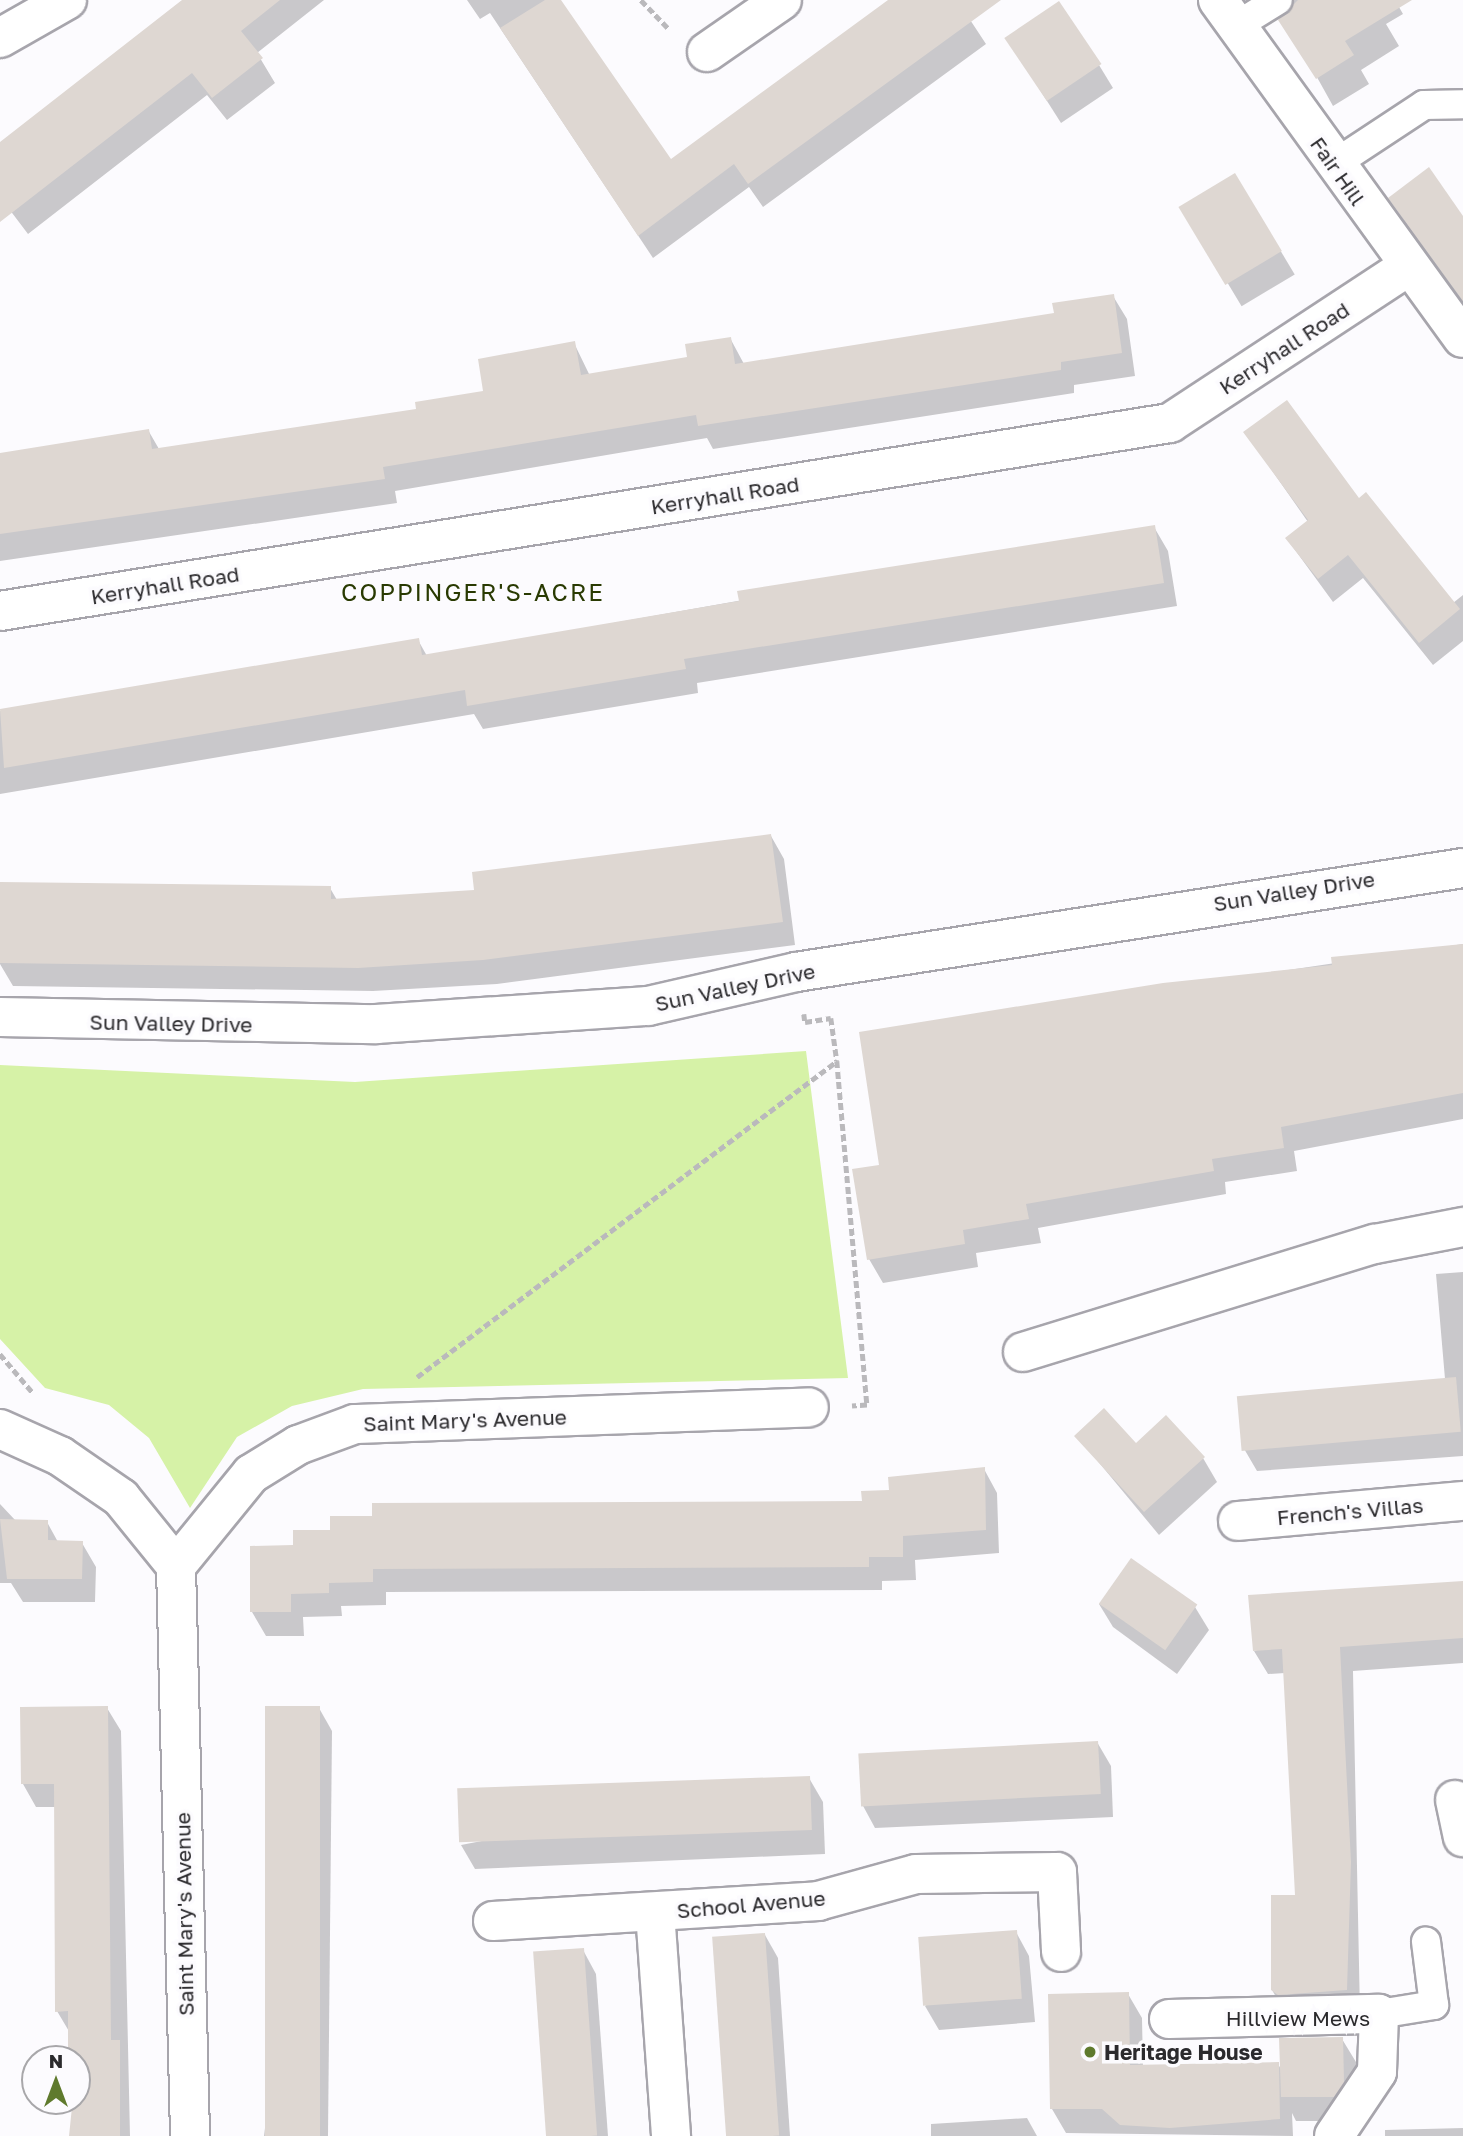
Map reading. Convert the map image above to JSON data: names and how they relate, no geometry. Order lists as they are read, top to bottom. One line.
{"streets":{"street":["Fair Hill","Kerryhall Road","Sun Valley Drive","Saint Mary's Avenue","French's Villas","School Avenue","Hillview Mews"]},"crossings":[["Fair Hill","Kerryhall Road"]],"districts":["COPPINGER'S-ACRE"],"places":["Heritage House"],"north":"top"}
